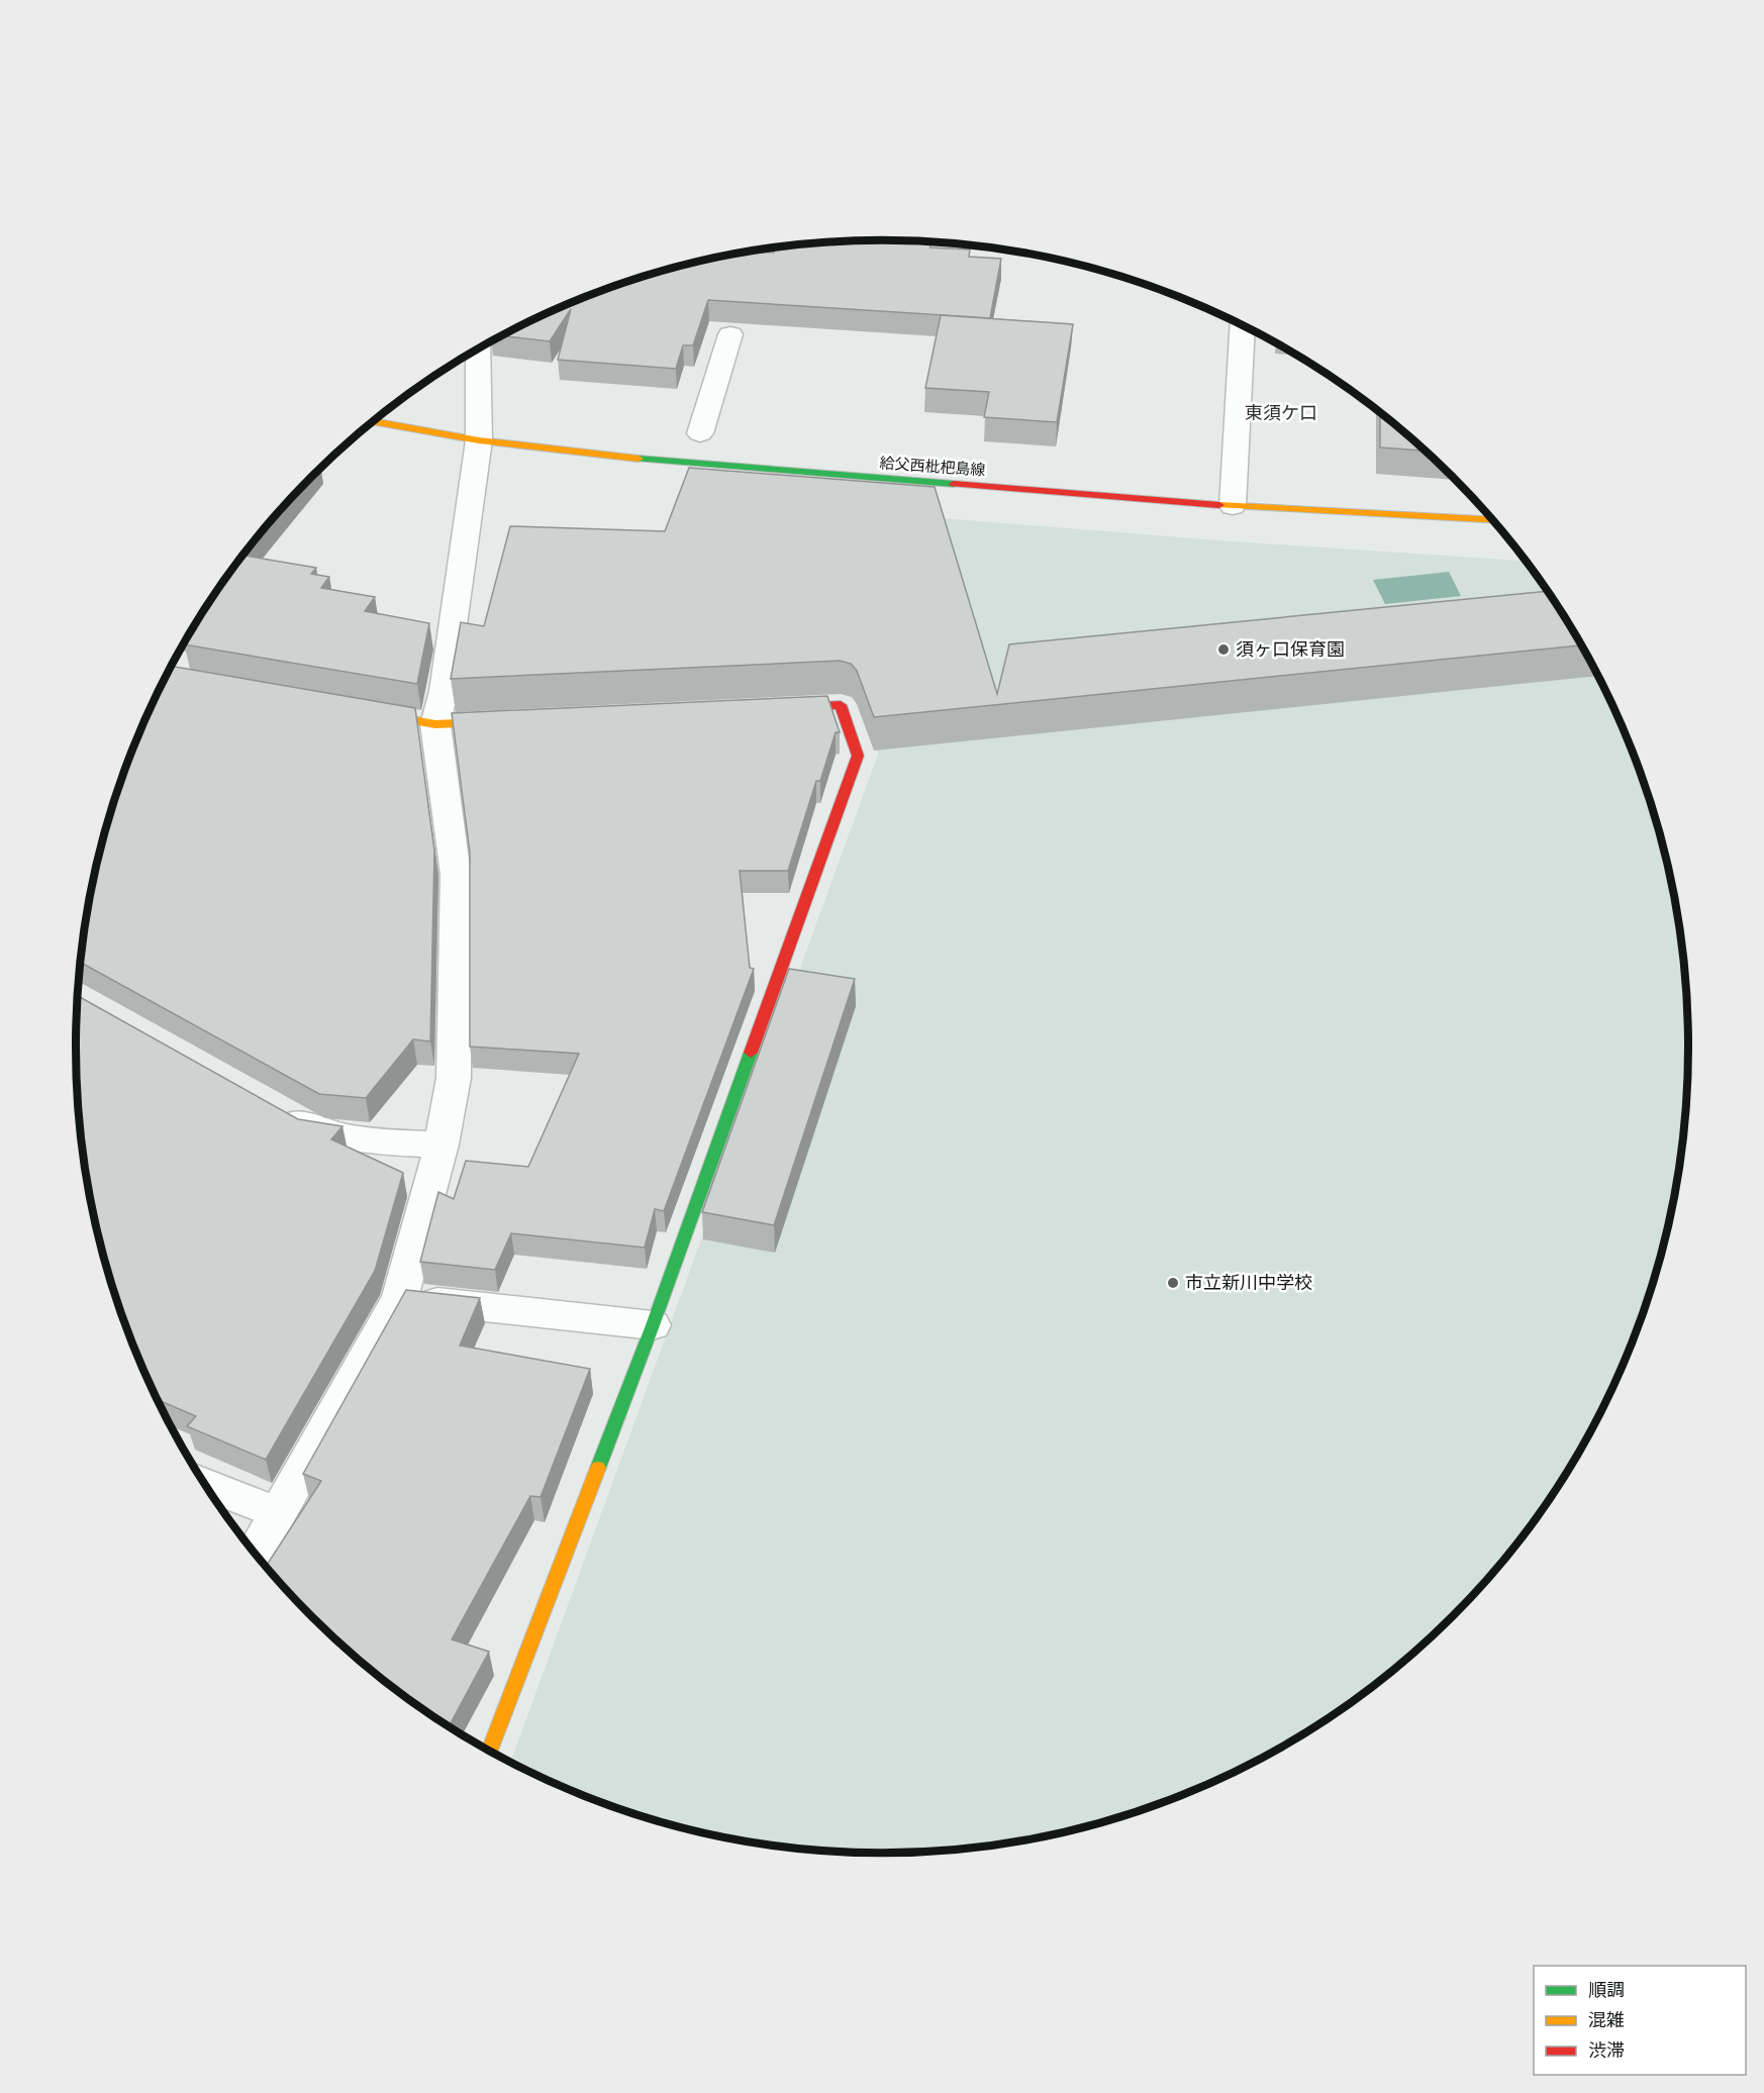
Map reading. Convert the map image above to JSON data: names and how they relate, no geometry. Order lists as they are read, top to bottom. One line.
{"streets":{"street":["給父西枇杷島線"]},"districts":["東須ケ口"],"places":["須ヶ口保育園","市立新川中学校"],"legend":["順調","混雑","渋滞"]}
